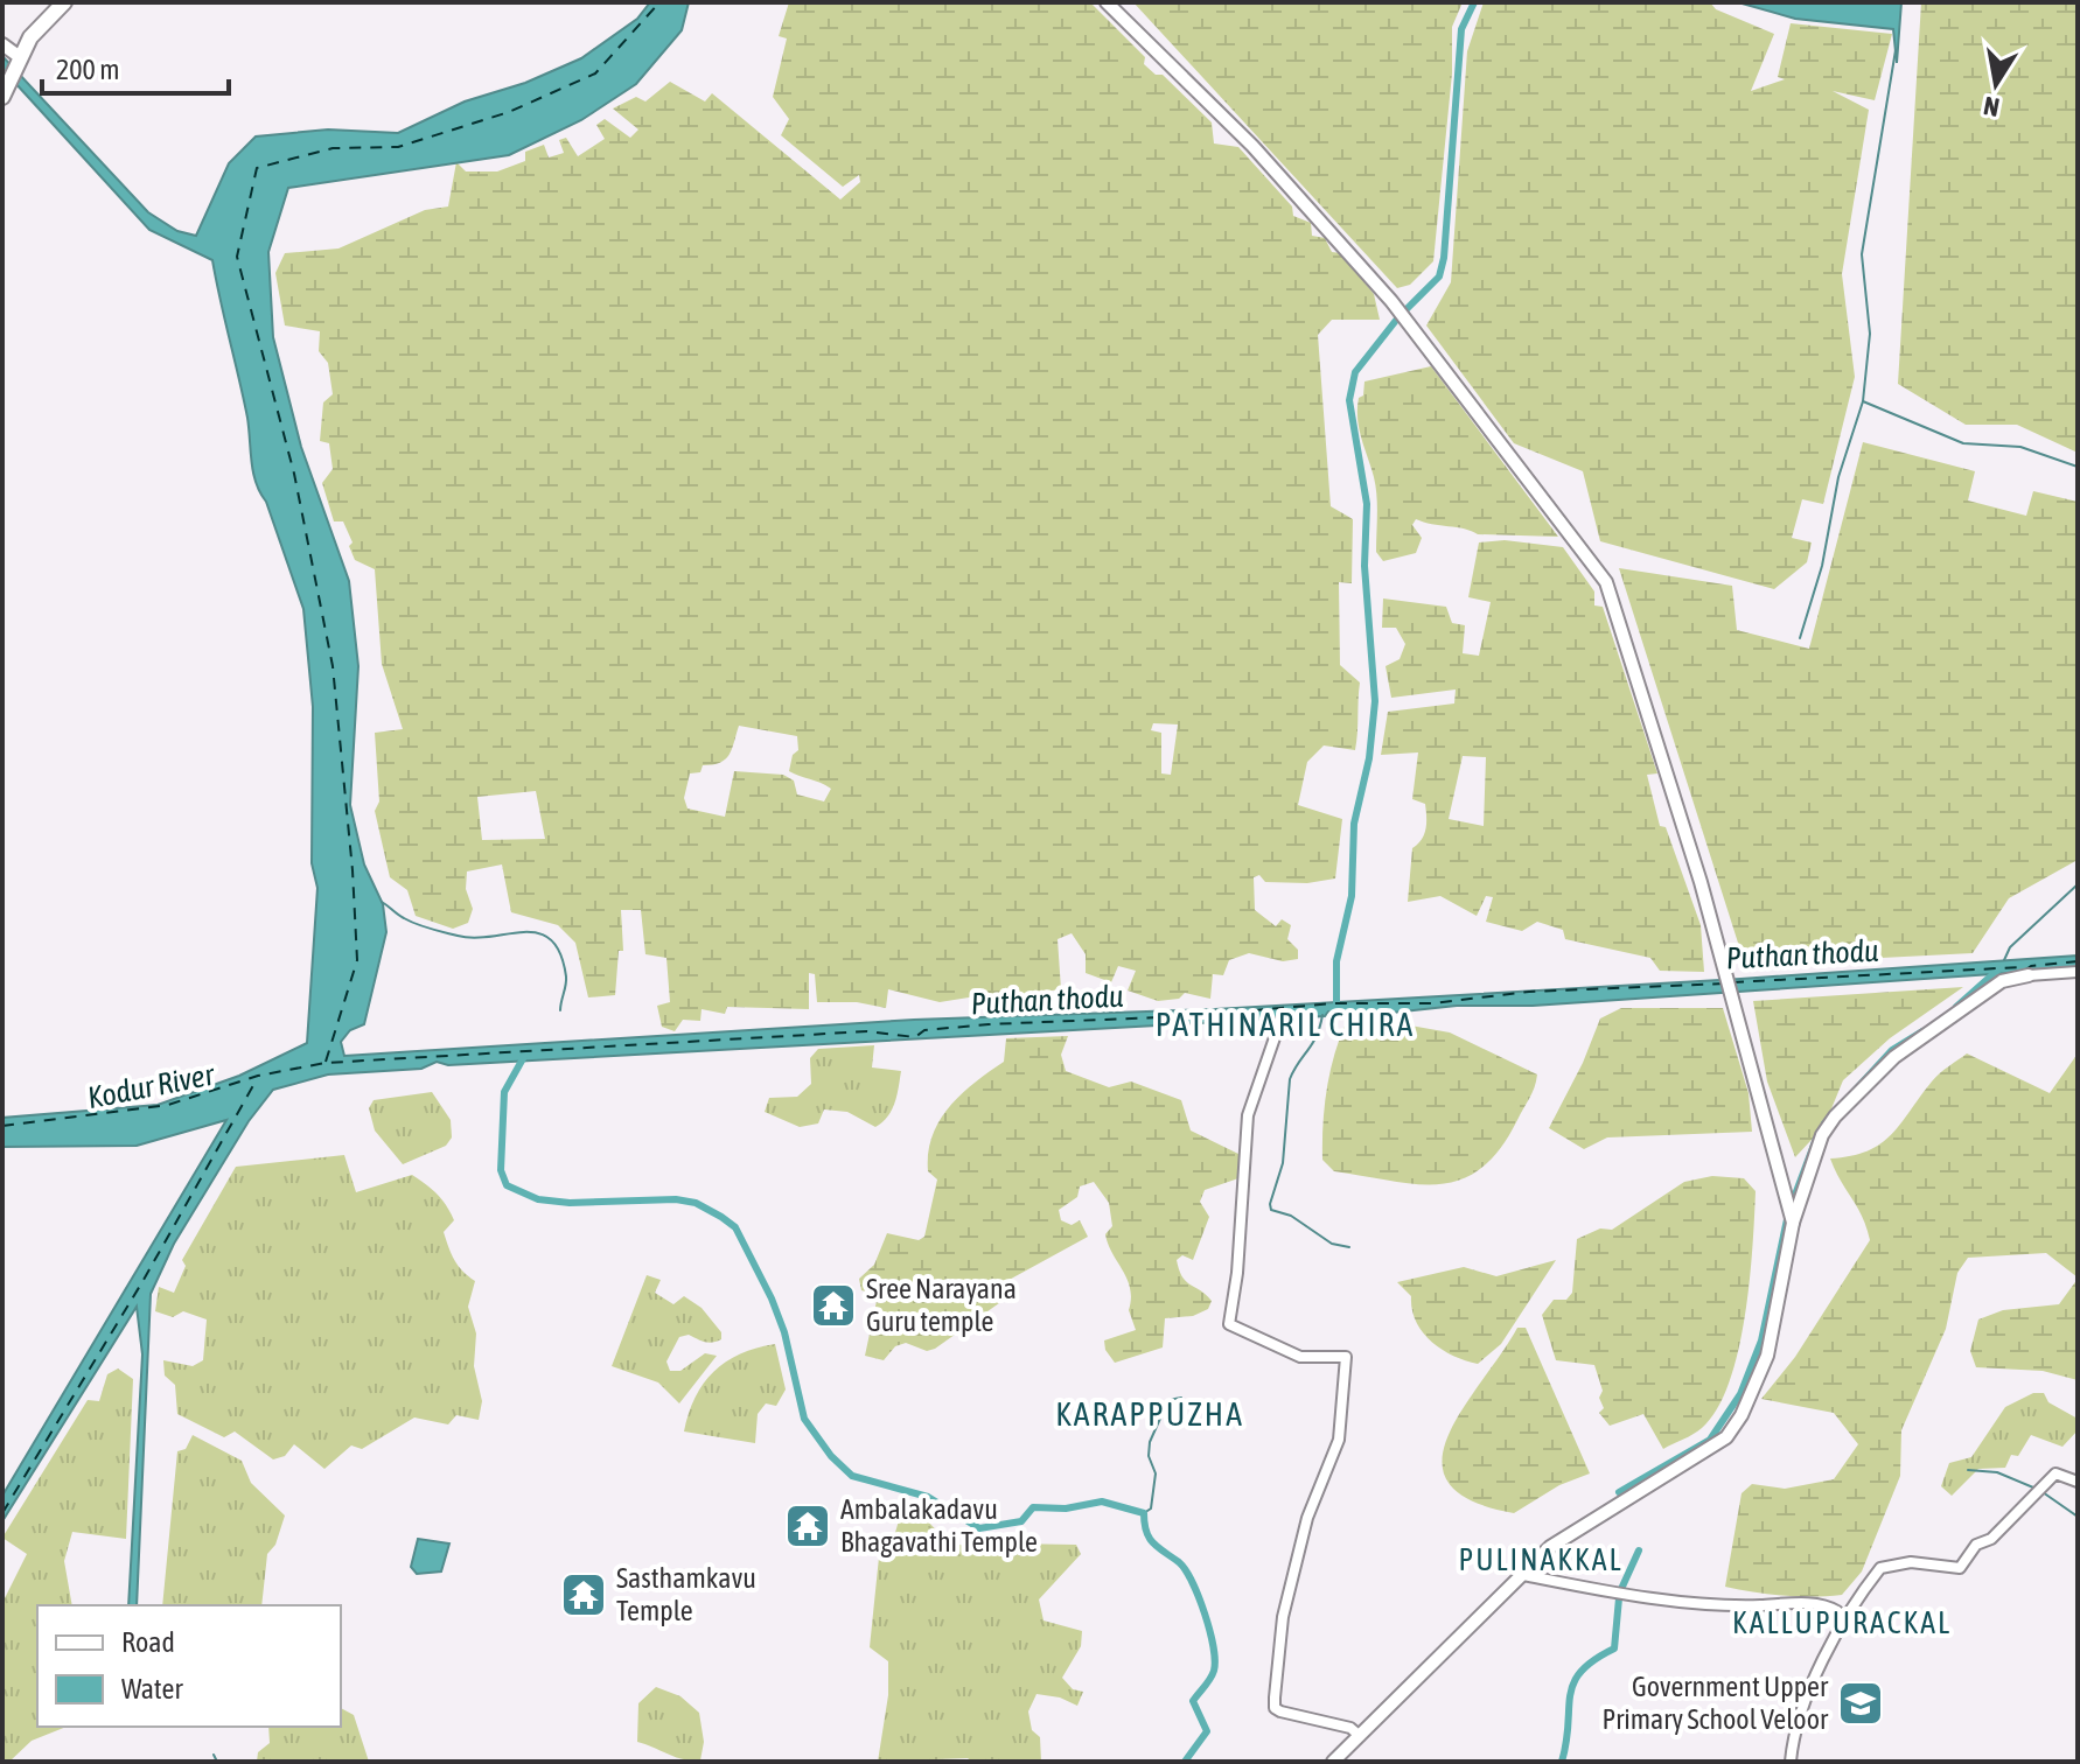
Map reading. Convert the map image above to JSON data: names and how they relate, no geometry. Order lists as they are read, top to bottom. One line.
{"districts":["PATHINARIL CHIRA","KARAPPUZHA","PULINAKKAL","KALLUPURACKAL"],"water":["Puthan thodu","Kodur River"],"places":{"temple":["Sree Narayana Guru temple","Ambalakadavu Bhagavathi Temple","Sasthamkavu Temple"],"school or university":["Government Upper Primary School Veloor"]},"legend":["Road","Water"],"scale_bar":"200 m","north":"bottom"}
